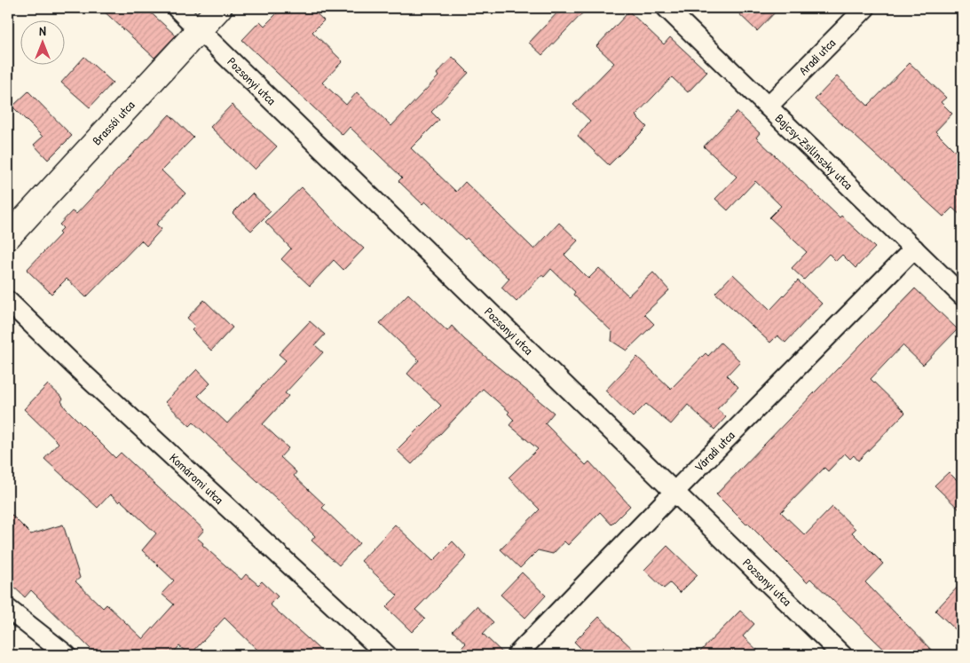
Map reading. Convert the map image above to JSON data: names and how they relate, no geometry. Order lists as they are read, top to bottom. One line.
{"streets":{"street":["Aradi utca","Pozsonyi utca","Brassói utca","Bajcsy-Zsilinszky utca","Váradi utca","Komáromi utca"]},"crossings":[["Aradi utca","Bajcsy-Zsilinszky utca"],["Pozsonyi utca","Brassói utca"],["Pozsonyi utca","Váradi utca"],["Bajcsy-Zsilinszky utca","Váradi utca"]],"north":"top"}
